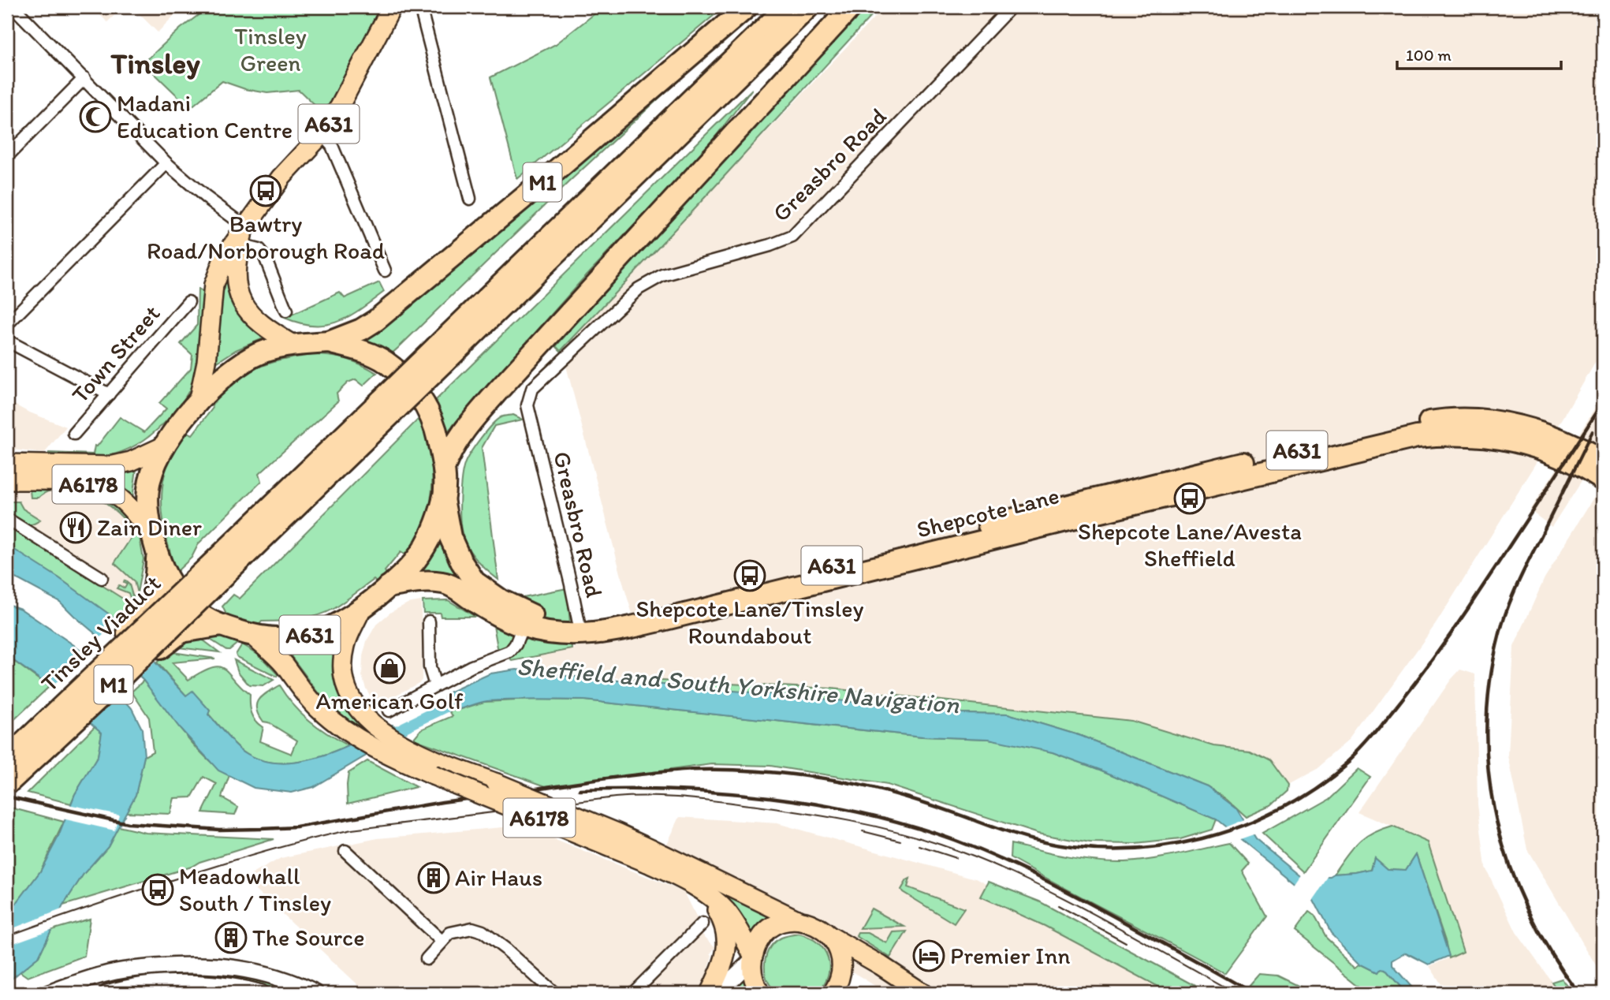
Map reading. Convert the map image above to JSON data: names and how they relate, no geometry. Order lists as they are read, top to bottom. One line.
{"streets":{"highway":["A631","M1","Shepcote Lane","Tinsley Viaduct"],"main road":["A6178"],"street":["Greasbro Road","Town Street"]},"crossings":[["A631","M1"],["A631","A6178"],["A631","Shepcote Lane"],["A631","Tinsley Viaduct"],["Greasbro Road","Shepcote Lane"],["M1","Tinsley Viaduct"]],"districts":["Tinsley"],"water":["Sheffield and South Yorkshire Navigation"],"parks":["Tinsley Green"],"places":{"mosque":["Madani Education Centre"],"bus stop":["Bawtry Road/Norborough Road","Shepcote Lane/Avesta Sheffield","Shepcote Lane/Tinsley Roundabout","Meadowhall South / Tinsley"],"restaurant":["Zain Diner"],"shop":["American Golf"],"building":["Air Haus","The Source"],"hotel":["Premier Inn"]},"scale_bar":"100 m"}
